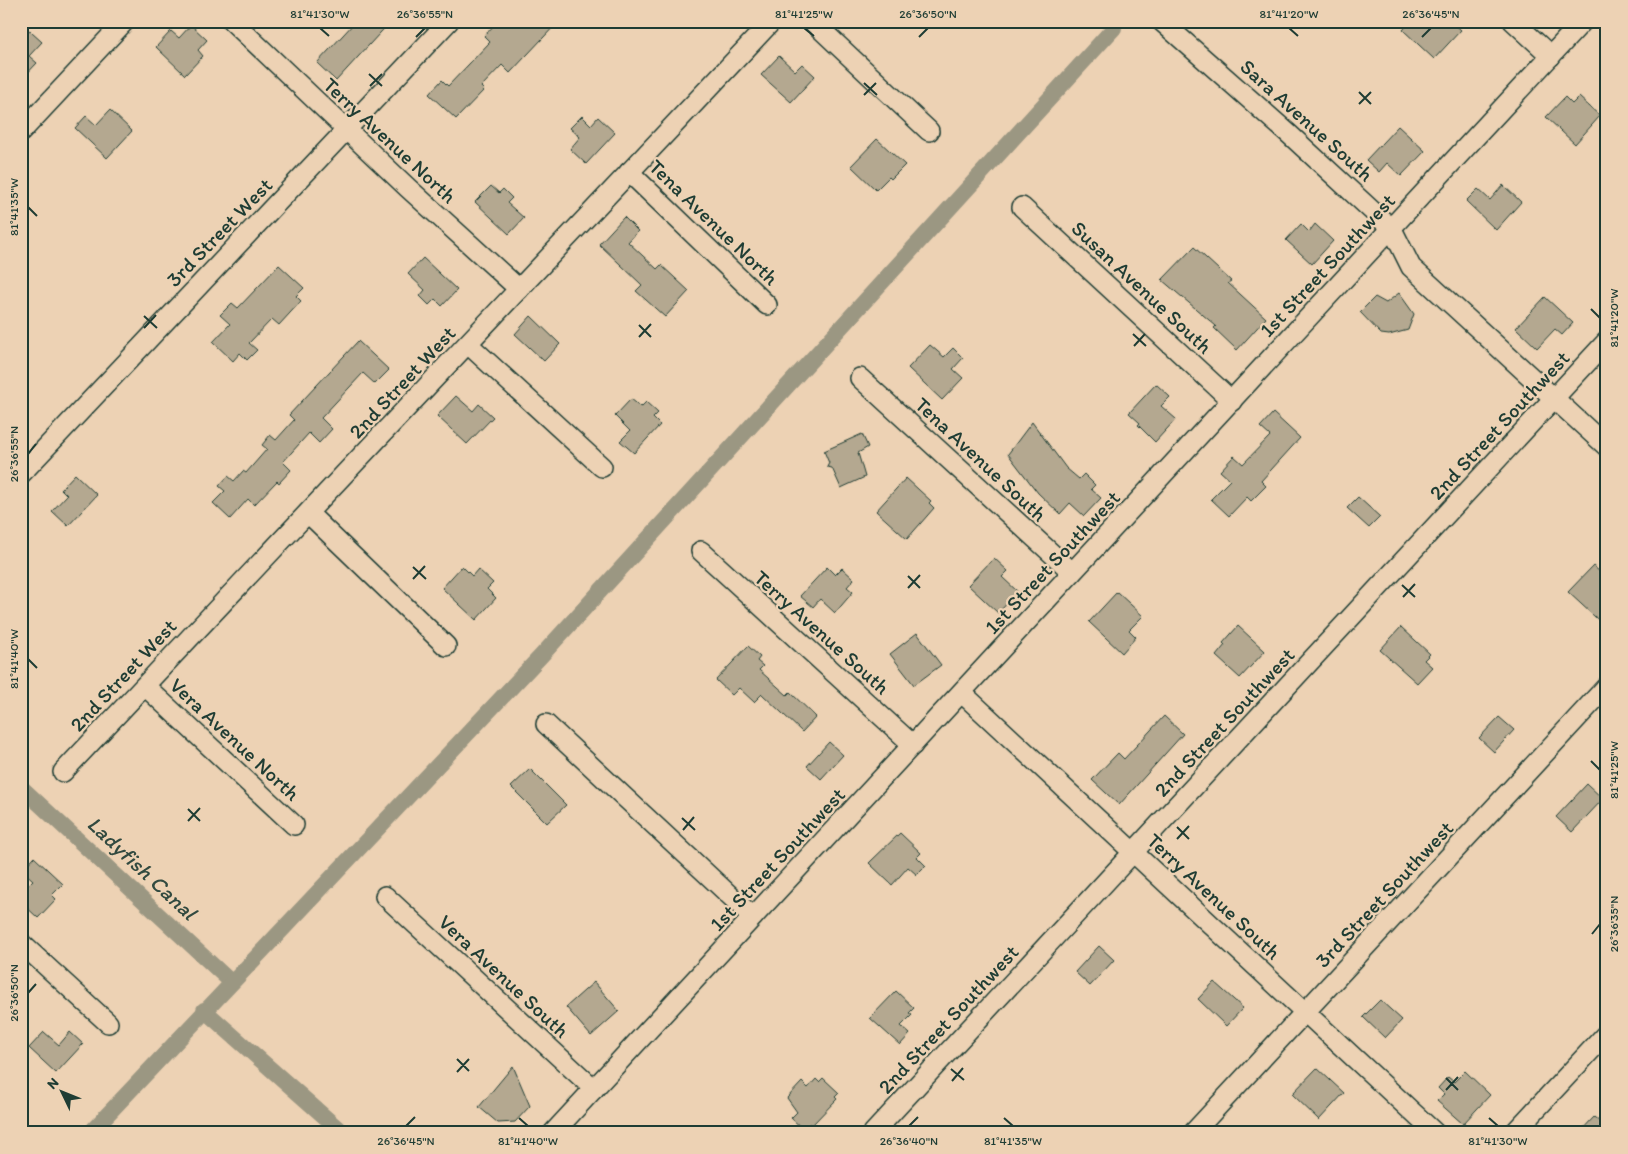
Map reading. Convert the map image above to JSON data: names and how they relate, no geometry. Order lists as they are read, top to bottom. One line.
{"streets":{"street":["Sara Avenue South","Terry Avenue North","Tena Avenue North","3rd Street West","1st Street Southwest","Susan Avenue South","2nd Street West","2nd Street Southwest","Tena Avenue South","Terry Avenue South","Vera Avenue North","3rd Street Southwest","Vera Avenue South"]},"crossings":[["Sara Avenue South","1st Street Southwest"],["Sara Avenue South","2nd Street Southwest"],["Terry Avenue North","3rd Street West"],["Terry Avenue North","2nd Street West"],["Tena Avenue North","2nd Street West"],["1st Street Southwest","Susan Avenue South"],["1st Street Southwest","Tena Avenue South"],["1st Street Southwest","Terry Avenue South"],["1st Street Southwest","Vera Avenue South"],["2nd Street West","Vera Avenue North"],["2nd Street Southwest","Terry Avenue South"],["Terry Avenue South","3rd Street Southwest"]],"water":["Ladyfish Canal"],"north":"top left","coordinates":["81°41'30\"W","26°36'55\"N","81°41'25\"W","26°36'50\"N","81°41'20\"W","26°36'45\"N","81°41'35\"W","81°41'40\"W","26°36'35\"N","26°36'40\"N"]}
